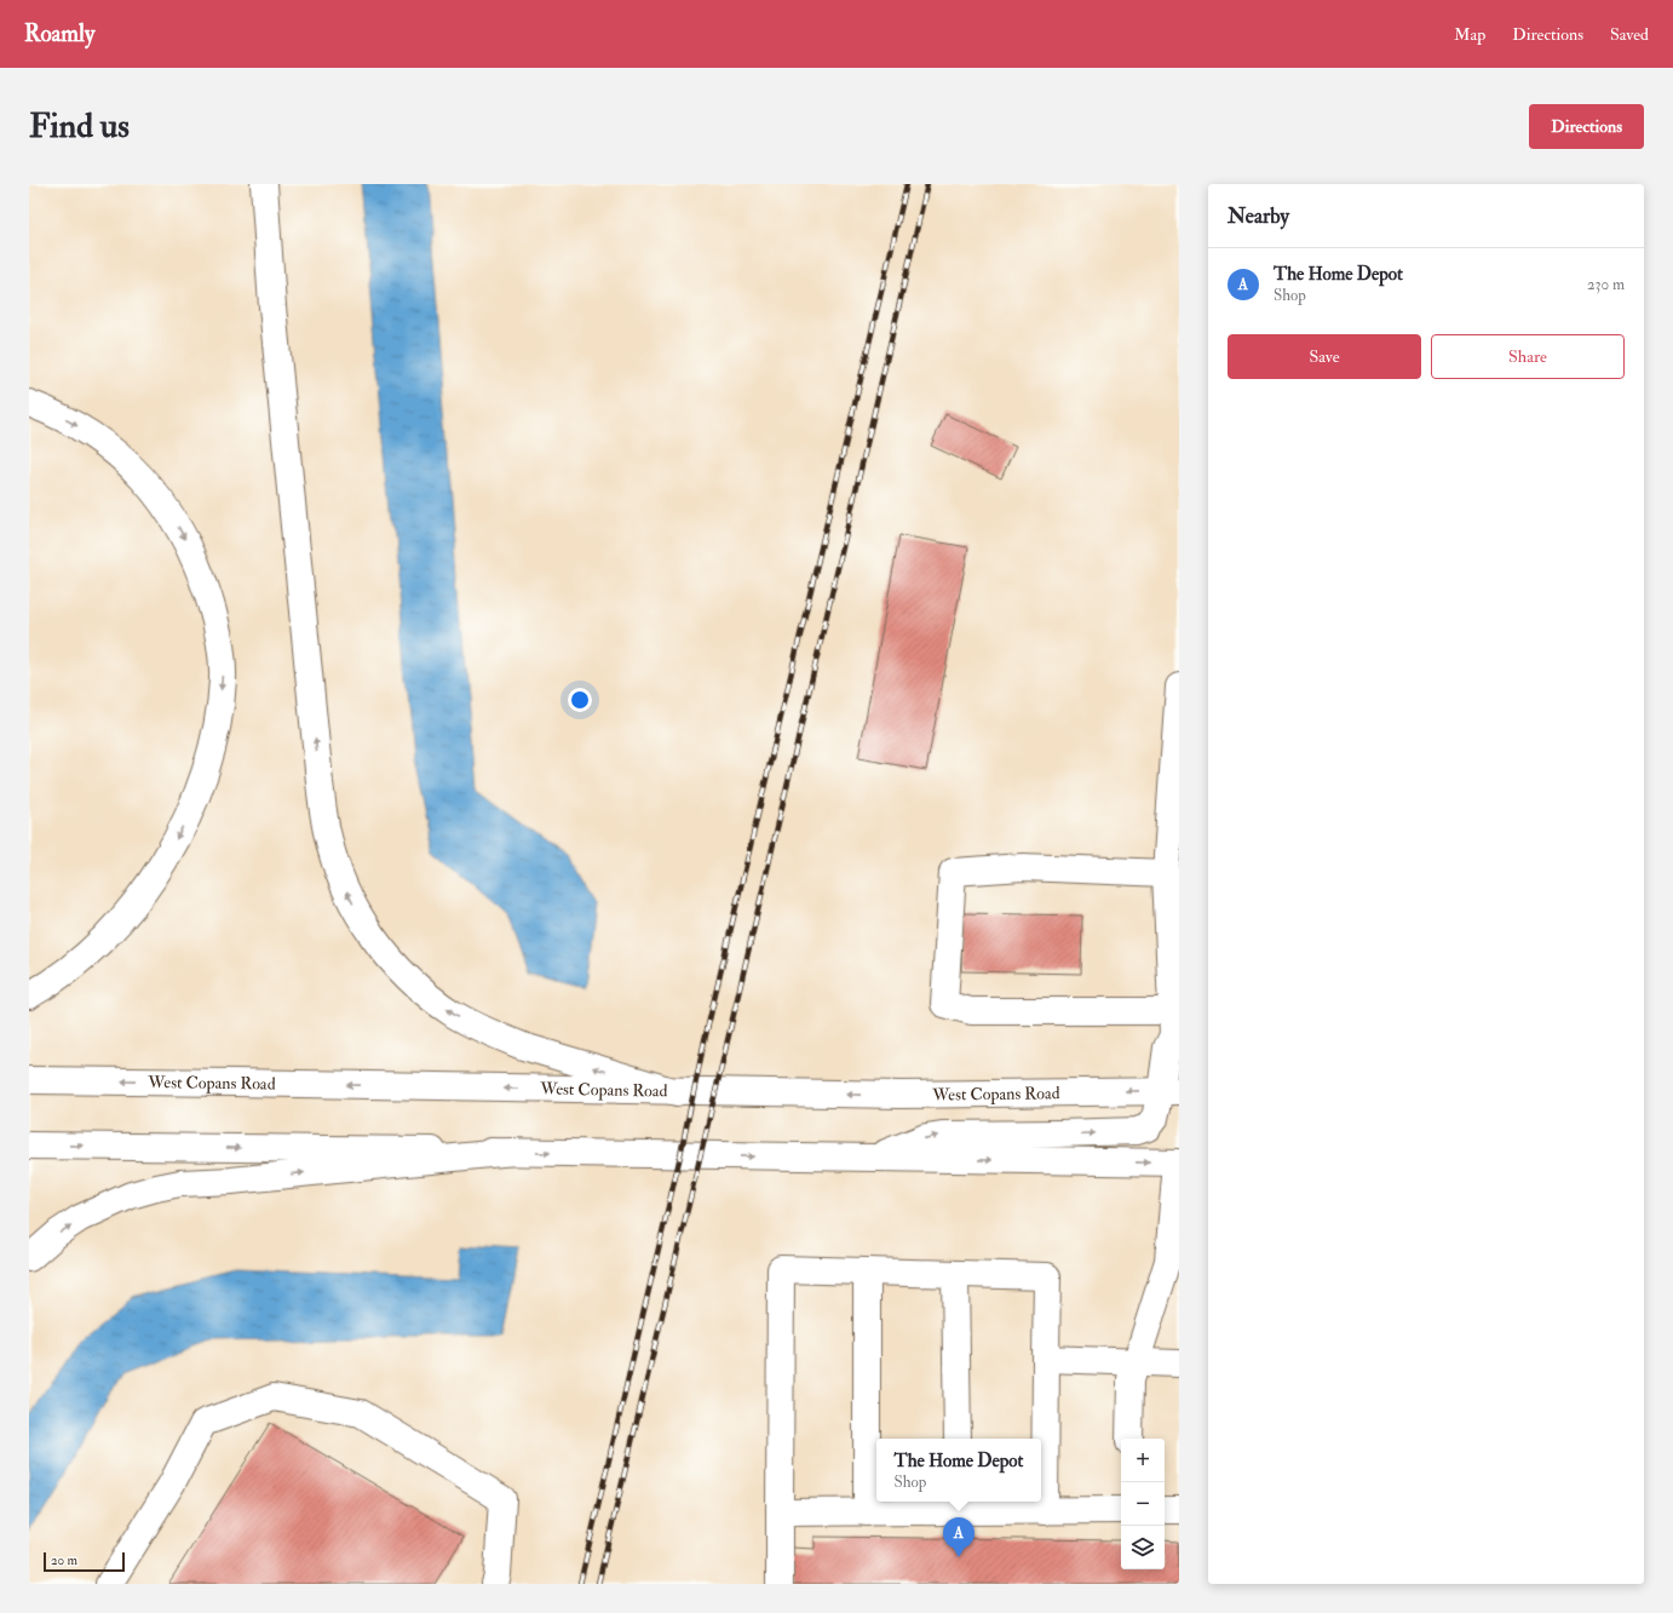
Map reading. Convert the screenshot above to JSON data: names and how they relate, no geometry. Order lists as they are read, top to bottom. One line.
{"streets":{"main road":["West Copans Road"]},"scale_bar":"20 m","page":{"header":"Roamly","nav":["Map","Directions","Saved"],"buttons":["Directions",["Save","Share"]],"title":"Find us","heading":"Nearby","list":[{"mark":"A","name":"The Home Depot","note":"Shop","value":"230 m"}],"map_buttons":["+","−"],"popup":["The Home Depot","Shop"],"pins":"A","scale":"20 m"}}
